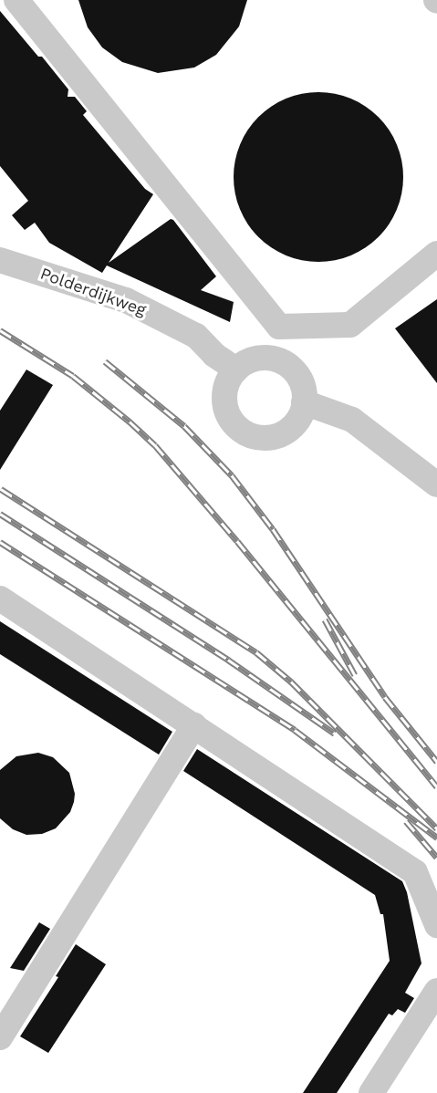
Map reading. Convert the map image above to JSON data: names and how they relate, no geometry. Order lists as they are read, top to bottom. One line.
{"streets":{"street":["Polderdijkweg"]}}
